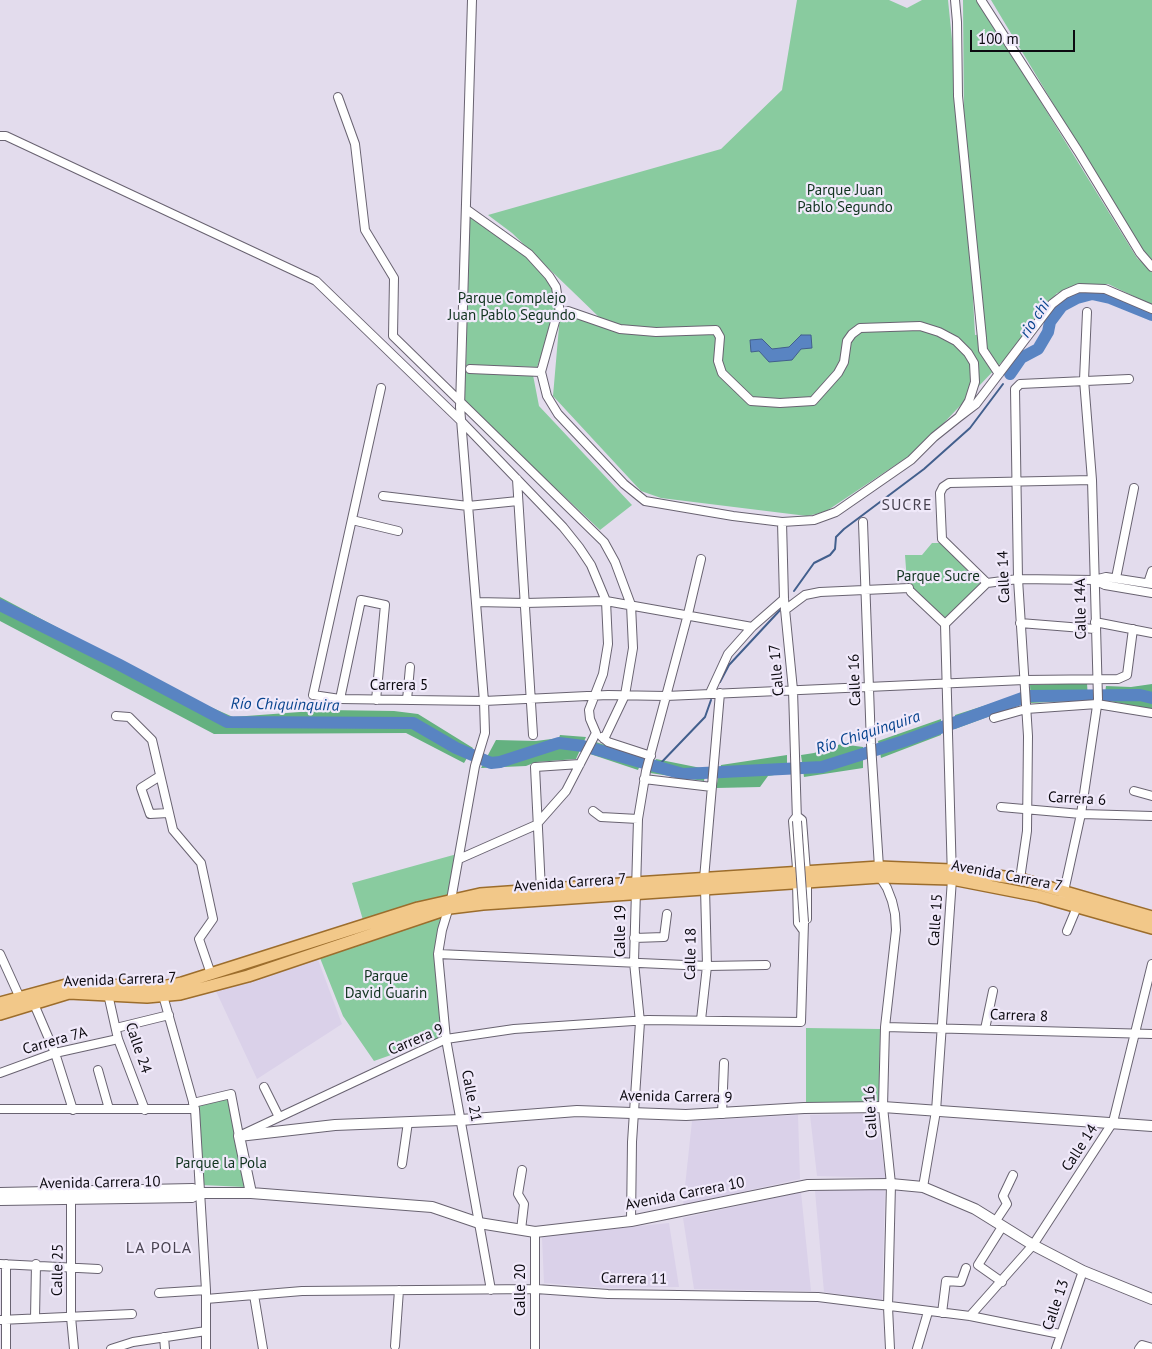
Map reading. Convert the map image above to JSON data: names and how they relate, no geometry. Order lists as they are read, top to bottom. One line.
{"streets":{"main road":["Avenida Carrera 7","Avenida Carrera 9","Avenida Carrera 10"],"street":["Calle 14","Calle 14A","Calle 17","Calle 16","Carrera 5","Carrera 6","Calle 15","Calle 19","Calle 18","Carrera 8","Carrera 9","Carrera 7A","Calle 24","Calle 21","Calle 25","Carrera 11","Calle 20","Calle 13"]},"crossings":[["Calle 14","Calle 14A"],["Calle 14","Carrera 5"],["Calle 14","Carrera 6"],["Calle 14","Avenida Carrera 7"],["Calle 14","Carrera 8"],["Calle 14","Avenida Carrera 9"],["Calle 14","Avenida Carrera 10"],["Calle 14","Carrera 11"],["Calle 14A","Carrera 5"],["Calle 14A","Carrera 6"],["Calle 14A","Avenida Carrera 7"],["Calle 17","Carrera 5"],["Calle 17","Avenida Carrera 7"],["Calle 17","Calle 18"],["Calle 17","Carrera 9"],["Calle 16","Carrera 5"],["Calle 16","Avenida Carrera 7"],["Calle 16","Carrera 8"],["Calle 16","Avenida Carrera 9"],["Calle 16","Avenida Carrera 10"],["Calle 16","Carrera 11"],["Carrera 5","Calle 15"],["Carrera 5","Calle 19"],["Carrera 5","Calle 18"],["Carrera 5","Calle 21"],["Avenida Carrera 7","Calle 15"],["Avenida Carrera 7","Calle 19"],["Avenida Carrera 7","Calle 18"],["Avenida Carrera 7","Calle 24"],["Avenida Carrera 7","Calle 21"],["Calle 15","Carrera 8"],["Calle 15","Avenida Carrera 9"],["Calle 15","Avenida Carrera 10"],["Calle 19","Carrera 9"],["Calle 19","Avenida Carrera 9"],["Calle 19","Avenida Carrera 10"],["Calle 18","Carrera 9"],["Carrera 9","Calle 21"],["Carrera 9","Avenida Carrera 9"],["Carrera 7A","Calle 24"],["Calle 21","Avenida Carrera 9"],["Calle 21","Avenida Carrera 10"],["Calle 21","Carrera 11"],["Avenida Carrera 10","Calle 25"],["Avenida Carrera 10","Calle 20"],["Avenida Carrera 10","Calle 13"],["Carrera 11","Calle 20"],["Carrera 11","Calle 13"]],"districts":["SUCRE","LA POLA"],"water":["rio chi","Río Chiquinquira"],"parks":["Parque Juan Pablo Segundo","Parque Complejo Juan Pablo Segundo","Parque Sucre","Parque David Guarin","Parque la Pola"],"scale_bar":"100 m"}
